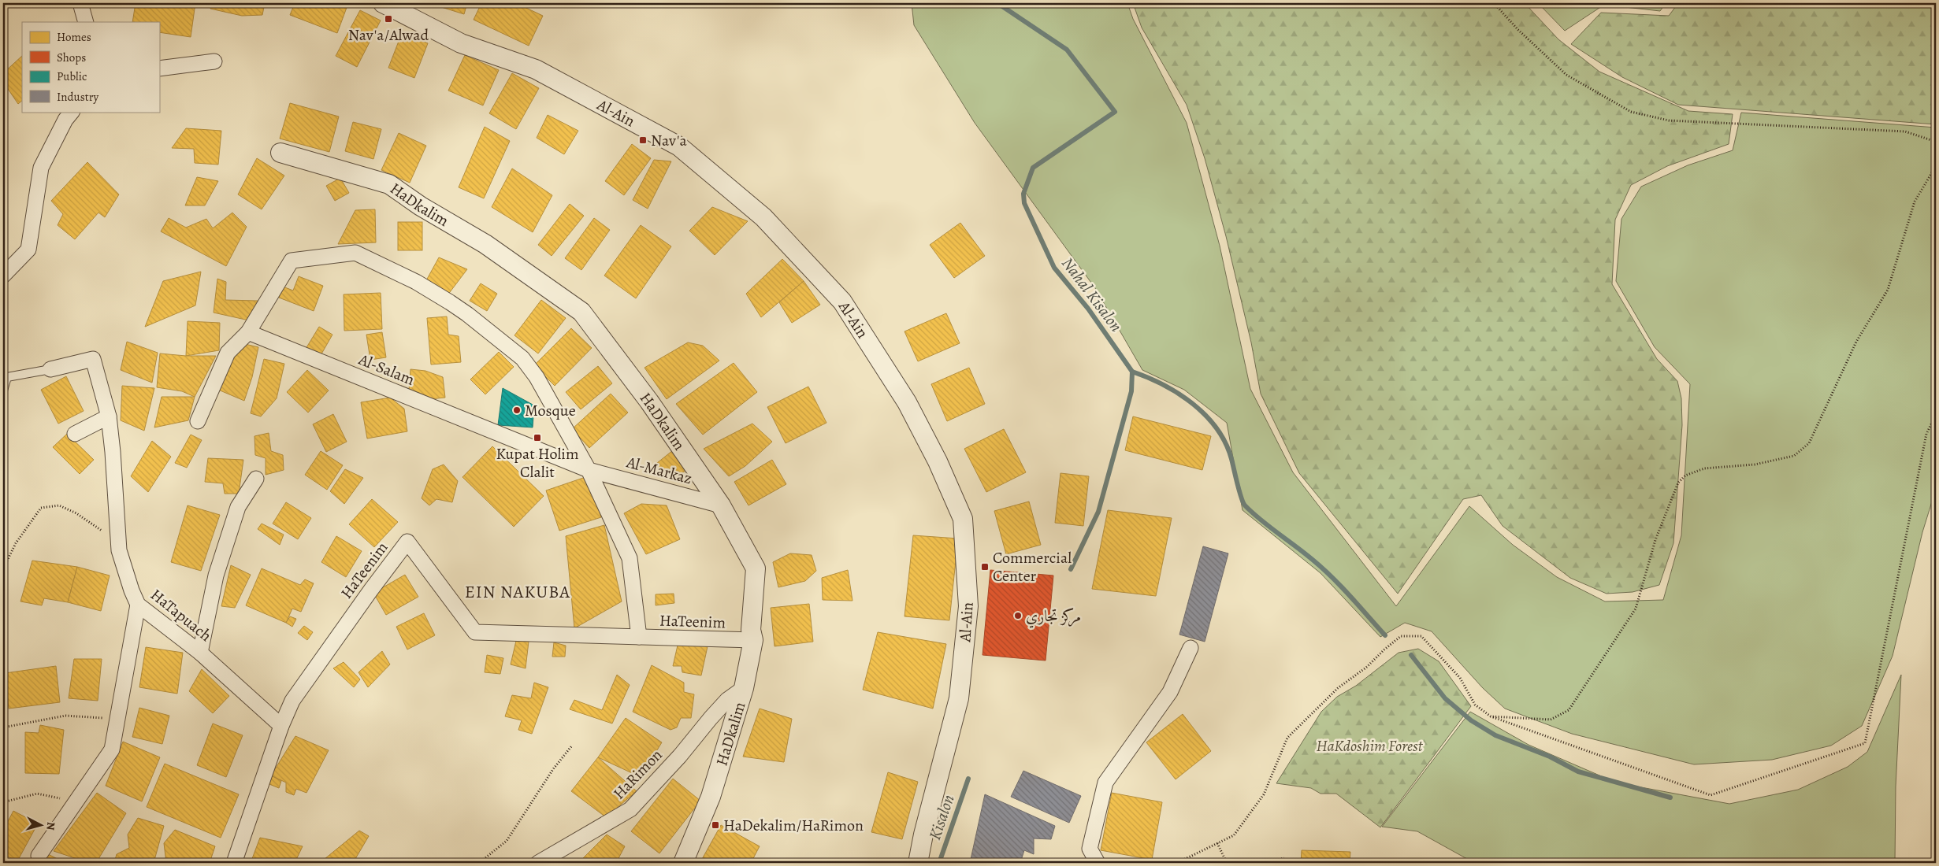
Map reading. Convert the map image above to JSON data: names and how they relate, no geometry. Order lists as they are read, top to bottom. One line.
{"streets":{"street":["Al-Ain","HaDkalim","Al-Salam","Al-Markaz","HaTeenim","HaTapuach","HaRimon"]},"crossings":[["HaDkalim","Al-Markaz"],["HaDkalim","HaTeenim"],["HaDkalim","HaRimon"],["Al-Salam","Al-Markaz"],["HaTeenim","HaTapuach"]],"districts":["EIN NAKUBA"],"water":["Nahal Kisalon","Kisalon"],"parks":["HaKdoshim Forest"],"places":{"transit":["Nav'a/Alwad","Nav'a","Kupat Holim Clalit","Commercial Center","HaDekalim/HaRimon"],"other":["Mosque","مركز تجاري"]},"legend":["Homes","Shops","Public","Industry"],"north":"right"}
